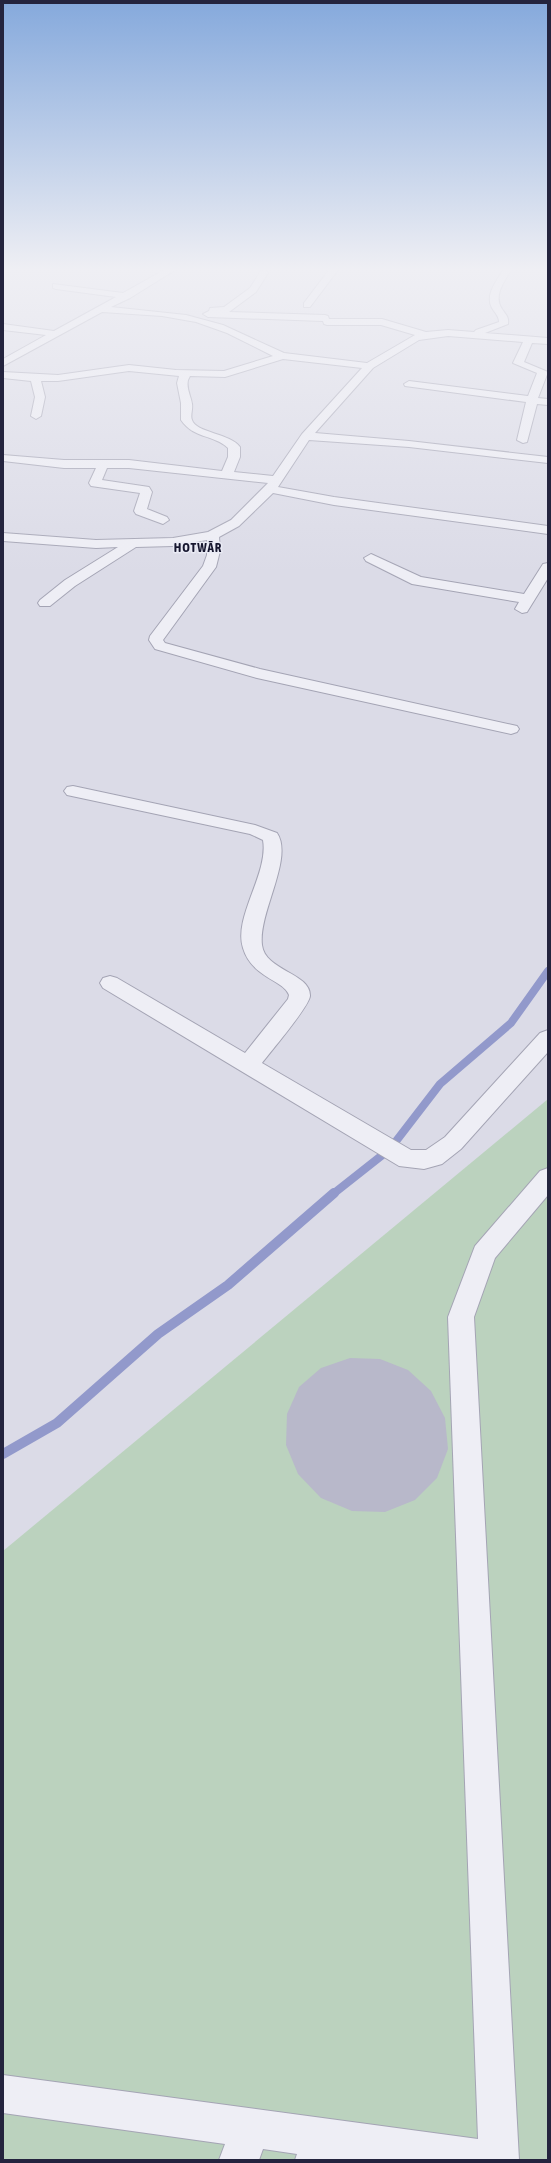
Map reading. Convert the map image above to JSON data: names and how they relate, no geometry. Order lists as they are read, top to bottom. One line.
{"districts":["HOTWĀR"]}
